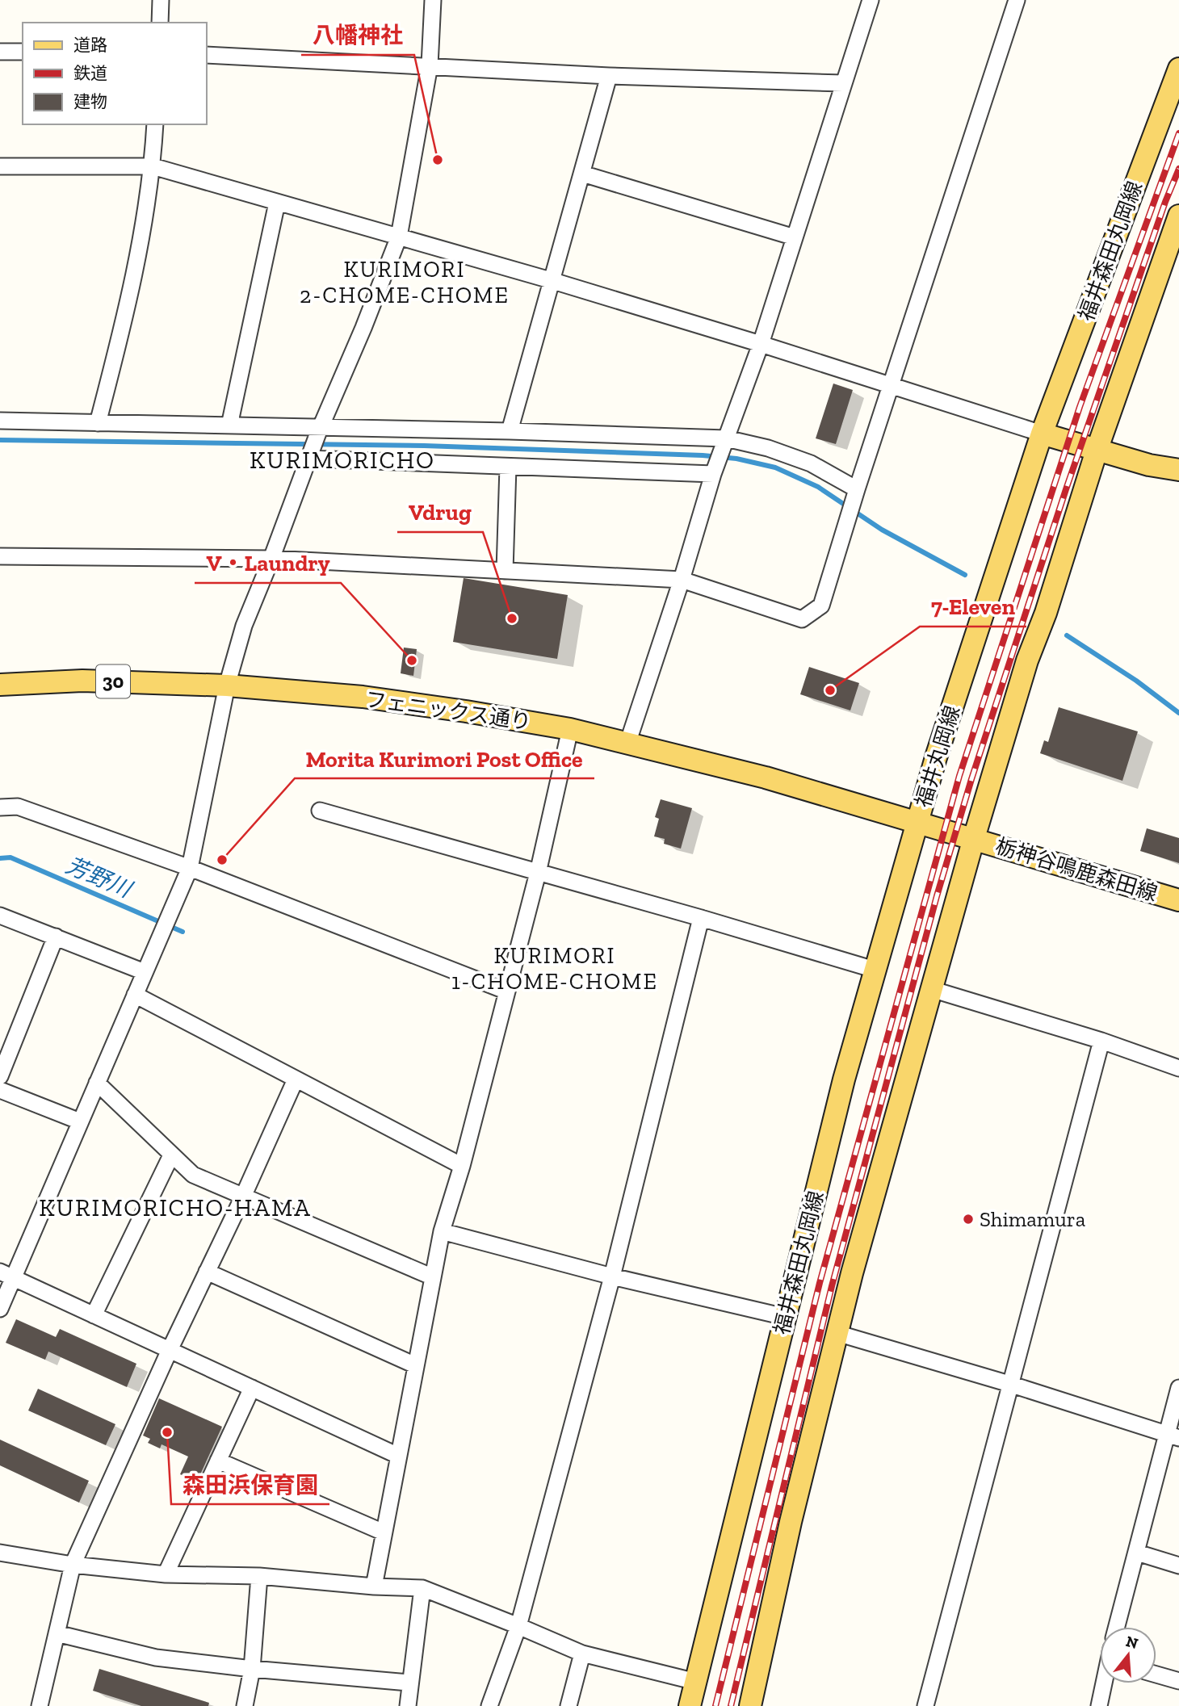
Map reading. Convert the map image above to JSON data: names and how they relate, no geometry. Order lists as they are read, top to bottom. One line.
{"streets":{"main road":["福井森田丸岡線","30","フェニックス通り","福井丸岡線","栃神谷鳴鹿森田線"]},"crossings":[["福井森田丸岡線","フェニックス通り"],["福井森田丸岡線","福井丸岡線"],["フェニックス通り","福井丸岡線"],["福井丸岡線","栃神谷鳴鹿森田線"]],"districts":["KURIMORI 2-CHOME-CHOME","KURIMORICHO","KURIMORI 1-CHOME-CHOME","KURIMORICHO-HAMA"],"water":["芳野川"],"places":["八幡神社","Vdrug","V・Laundry","7-Eleven","Morita Kurimori Post Office","Shimamura","森田浜保育園"],"legend":["道路","鉄道","建物"],"north":"top"}
